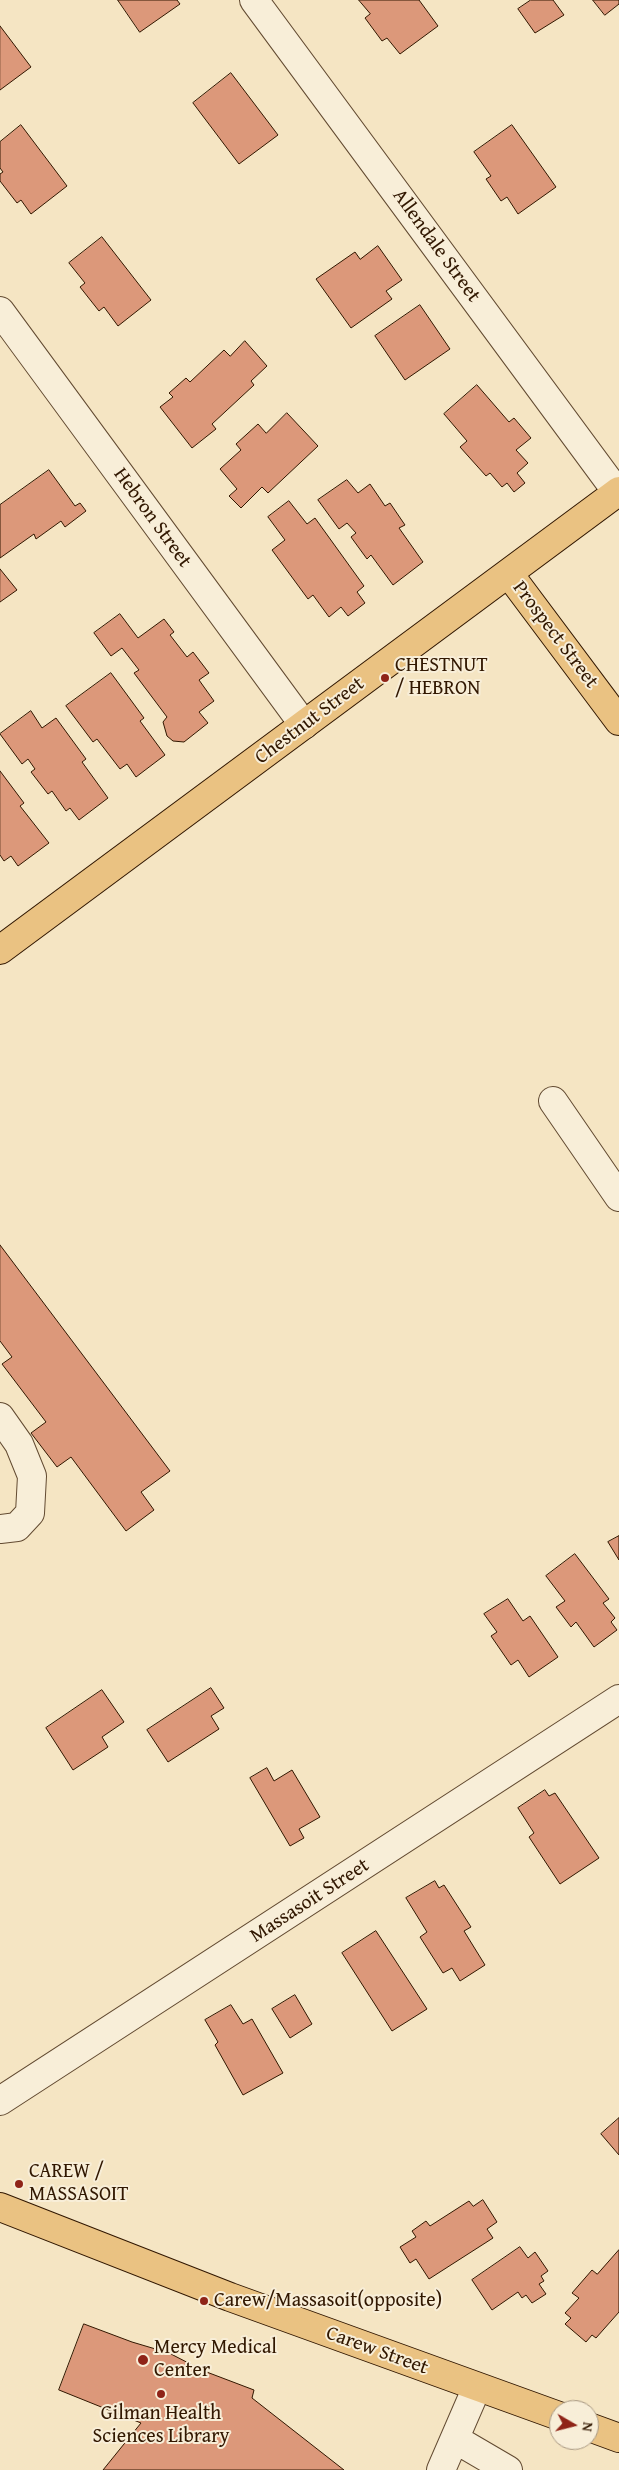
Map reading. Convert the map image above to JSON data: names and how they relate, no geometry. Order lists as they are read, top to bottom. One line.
{"streets":{"main road":["Prospect Street","Chestnut Street","Carew Street"],"street":["Allendale Street","Hebron Street","Massasoit Street"]},"crossings":[["Allendale Street","Chestnut Street"],["Hebron Street","Chestnut Street"],["Prospect Street","Chestnut Street"]],"places":["CHESTNUT / HEBRON","CAREW / MASSASOIT","Carew/Massasoit(opposite)","Mercy Medical Center","Gilman Health Sciences Library"],"north":"right"}
